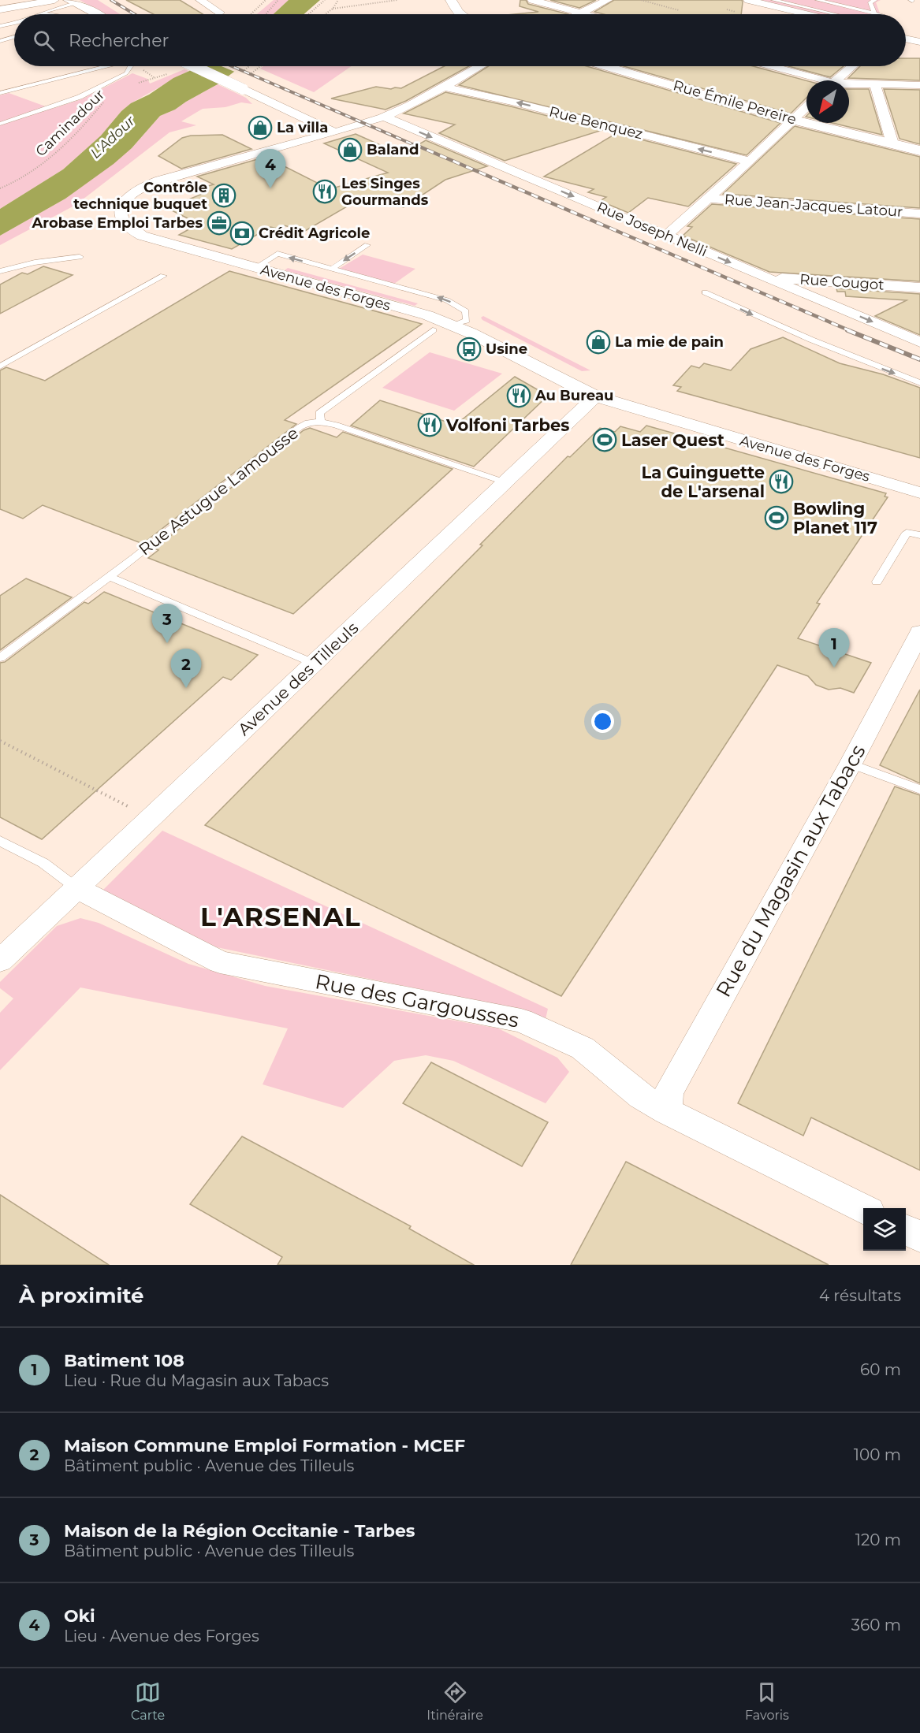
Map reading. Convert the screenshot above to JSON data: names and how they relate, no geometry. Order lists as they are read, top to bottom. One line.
{"streets":{"main road":["Rue Émile Pereire"],"street":["Rue Benquez","Rue Jean-Jacques Latour","Rue Joseph Nelli","Rue Cougot","Avenue des Forges","Avenue des Tilleuls","Rue du Magasin aux Tabacs","Rue des Gargousses"],"lane":["Rue Astugue Lamousse"],"path":["Caminadour"]},"crossings":[["Rue Joseph Nelli","Rue Cougot"],["Avenue des Forges","Avenue des Tilleuls"],["Avenue des Tilleuls","Rue des Gargousses"],["Rue du Magasin aux Tabacs","Rue des Gargousses"]],"one_way":["Rue Joseph Nelli"],"districts":["L'ARSENAL"],"water":["L'Adour"],"places":{"shop":["La villa","Baland","La mie de pain"],"restaurant":["Les Singes Gourmands","Au Bureau","Volfoni Tarbes","La Guinguette de L'arsenal"],"building":["Contrôle technique buquet"],"office":["Arobase Emploi Tarbes"],"bank":["Crédit Agricole"],"bus stop":["Usine"],"sports":["Laser Quest","Bowling Planet 117"]},"north":"bottom left","page":{"search":"Rechercher","pins":["4","3","1","2"],"heading":["À proximité","4 résultats"],"list":[{"mark":"1","name":"Batiment 108","note":"Lieu · Rue du Magasin aux Tabacs","value":"60 m"},{"mark":"2","name":"Maison Commune Emploi Formation - MCEF","note":"Bâtiment public · Avenue des Tilleuls","value":"100 m"},{"mark":"3","name":"Maison de la Région Occitanie - Tarbes","note":"Bâtiment public · Avenue des Tilleuls","value":"120 m"},{"mark":"4","name":"Oki","note":"Lieu · Avenue des Forges","value":"360 m"}],"nav":["Carte","Itinéraire","Favoris"]}}
